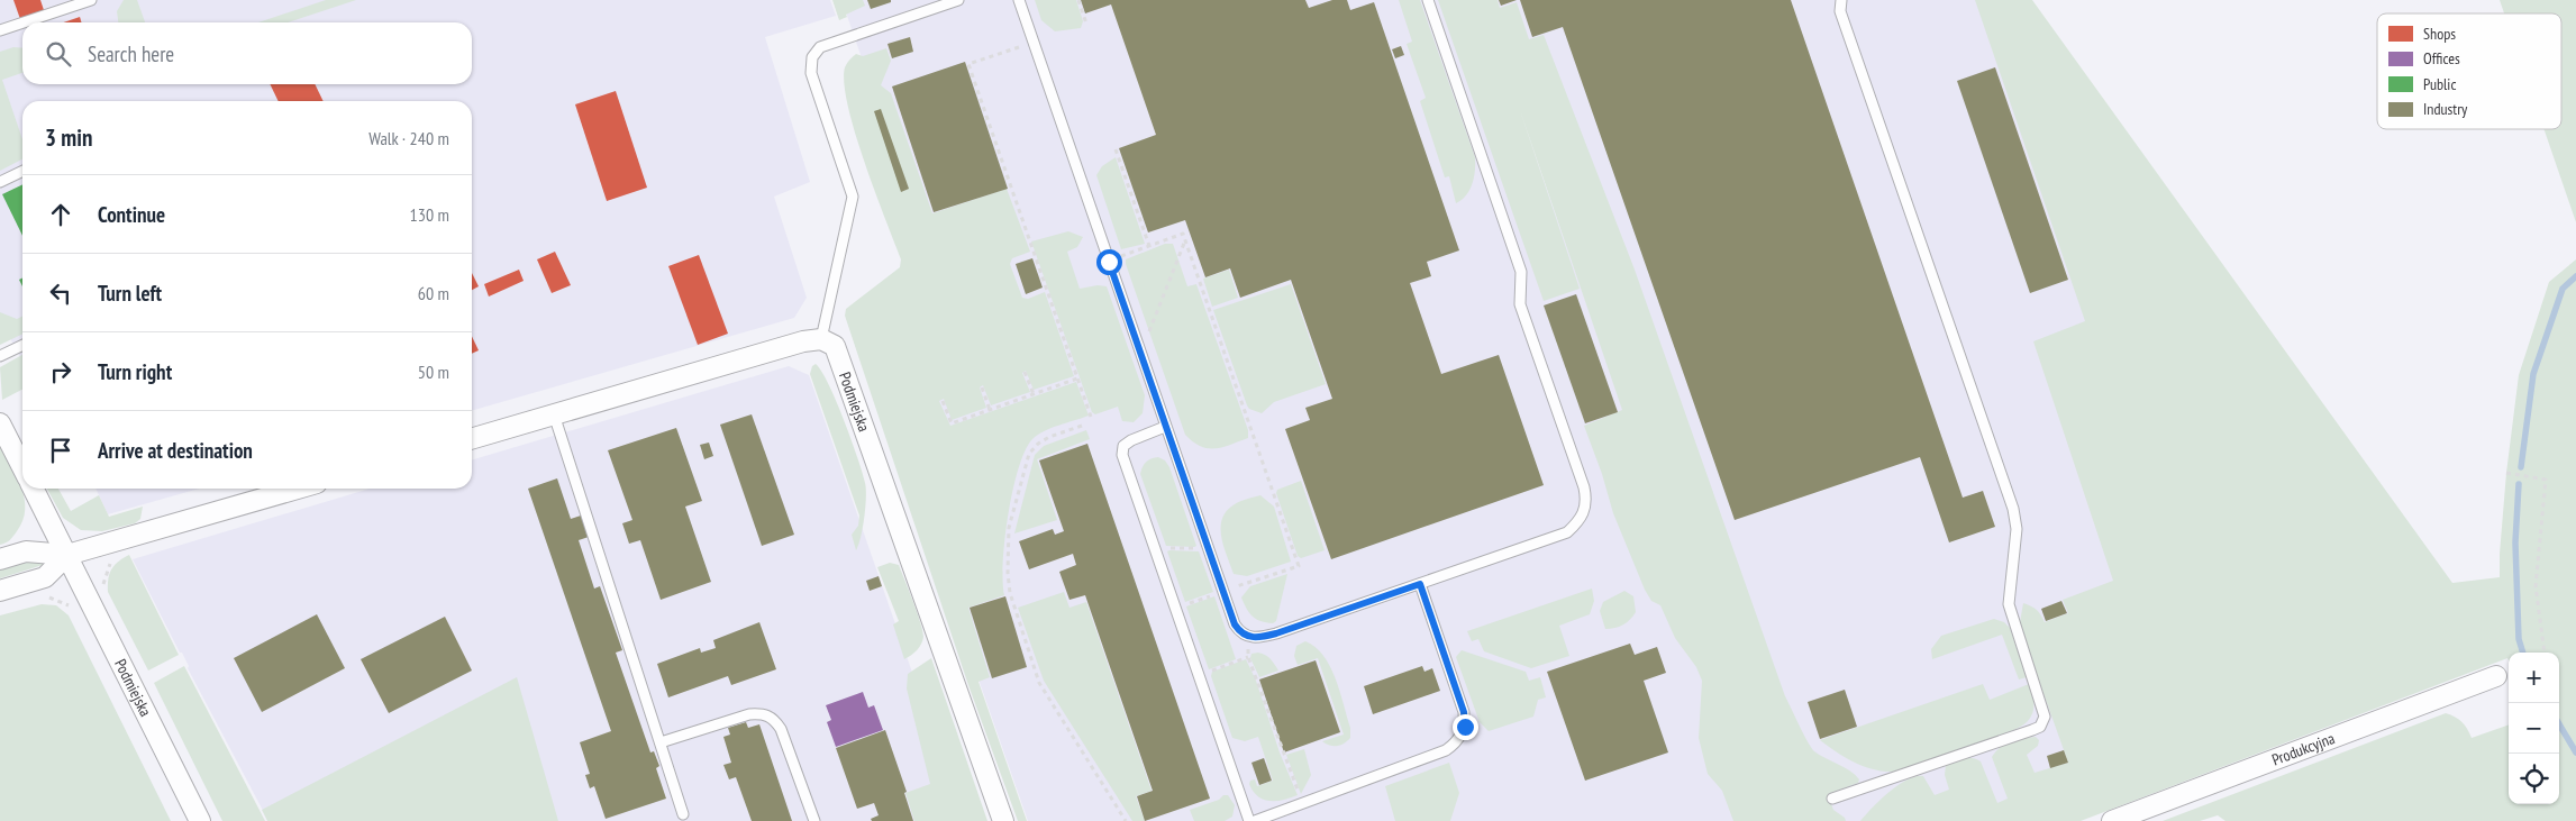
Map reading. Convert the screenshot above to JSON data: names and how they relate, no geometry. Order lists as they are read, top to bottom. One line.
{"streets":{"street":["Podmiejska","Produkcyjna"]},"legend":["Shops","Offices","Public","Industry"],"page":{"search":"Search here","heading":["3 min","Walk · 240 m"],"list":[["Continue","130 m"],["Turn left","60 m"],["Turn right","50 m"],"Arrive at destination"],"map_buttons":["+","−"]}}
